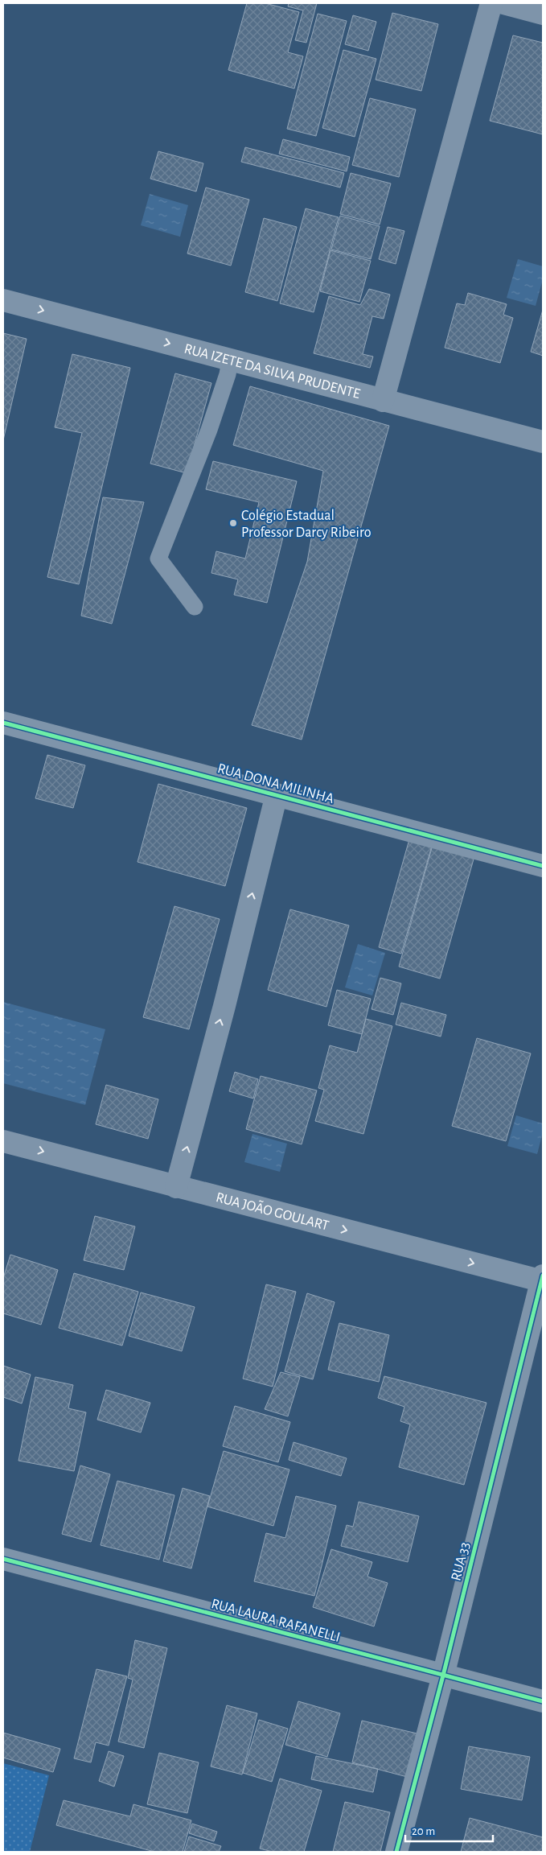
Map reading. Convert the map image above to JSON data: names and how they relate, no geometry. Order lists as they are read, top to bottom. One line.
{"streets":{"street":["RUA IZETE DA SILVA PRUDENTE","RUA DONA MILINHA","RUA JOÃO GOULART","RUA 33","RUA LAURA RAFANELLI"]},"crossings":[["RUA JOÃO GOULART","RUA 33"],["RUA 33","RUA LAURA RAFANELLI"]],"one_way":["RUA IZETE DA SILVA PRUDENTE","RUA JOÃO GOULART"],"places":["Colégio Estadual Professor Darcy Ribeiro"],"scale_bar":"20 m"}
